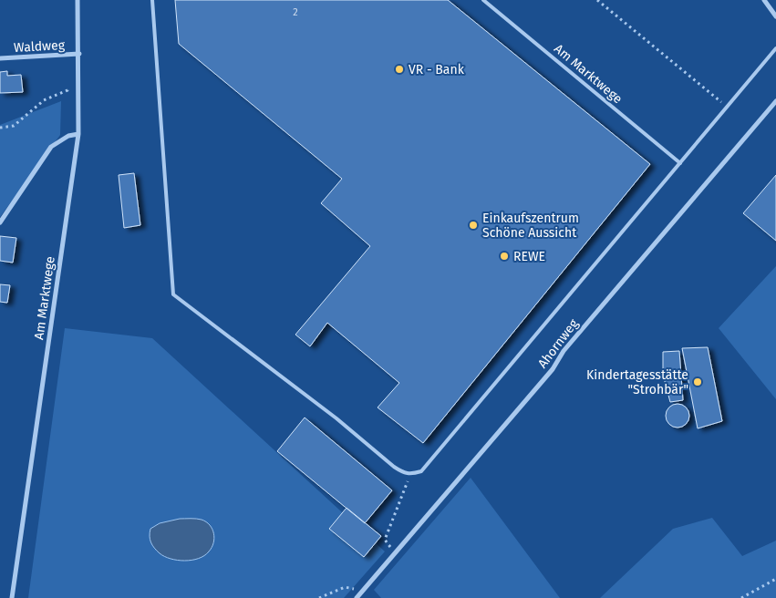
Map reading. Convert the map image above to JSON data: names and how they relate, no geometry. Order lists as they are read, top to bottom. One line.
{"streets":{"street":["Waldweg","Am Marktwege","Ahornweg"]},"crossings":[["Waldweg","Am Marktwege"]],"places":["VR - Bank","Einkaufszentrum Schöne Aussicht","REWE","Kindertagesstätte \"Strohbär\""],"house_numbers":["2"]}
